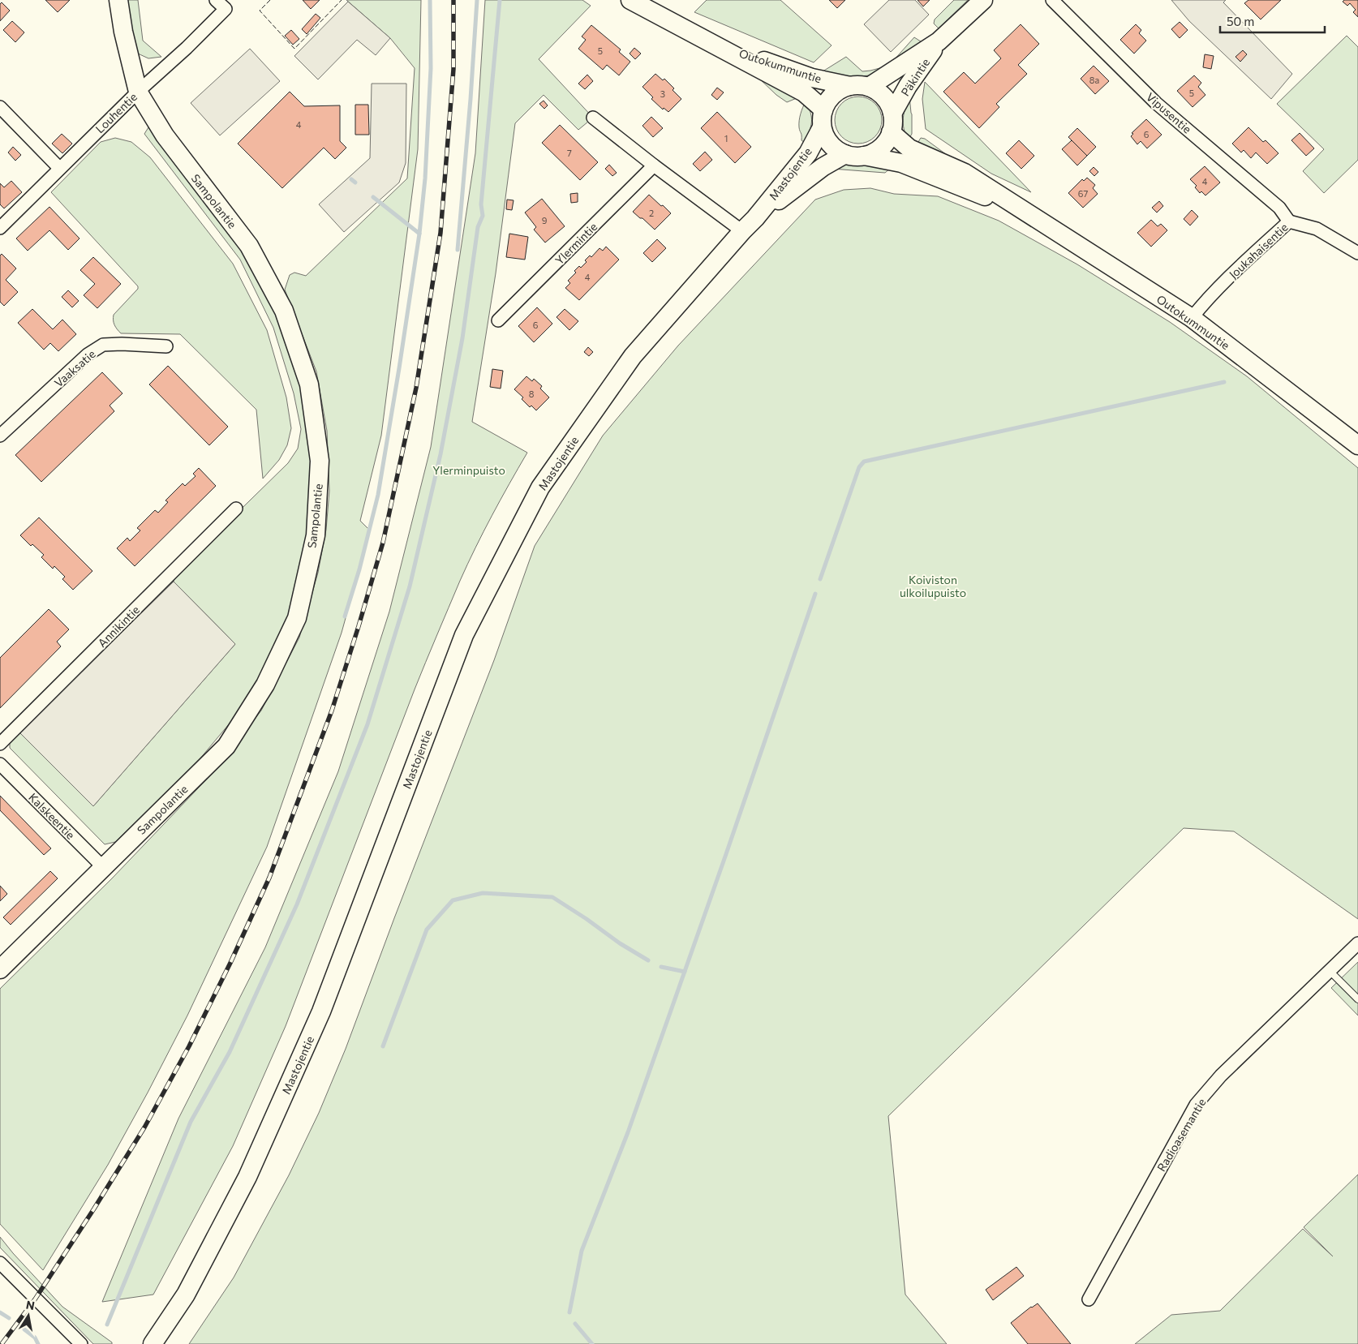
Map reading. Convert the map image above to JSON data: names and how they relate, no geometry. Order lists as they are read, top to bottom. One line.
{"streets":{"main road":["Outokummuntie","Päkintie","Mastojentie","Sampolantie"],"street":["Louhentie","Vipusentie","Ylermintie","Joukahaisentie","Vaaksatie","Annikintie","Kalskeentie","Radioasemantie"]},"crossings":[["Outokummuntie","Päkintie"],["Outokummuntie","Mastojentie"],["Outokummuntie","Joukahaisentie"],["Päkintie","Mastojentie"],["Louhentie","Sampolantie"],["Vipusentie","Joukahaisentie"],["Sampolantie","Kalskeentie"]],"parks":["Ylerminpuisto","Koiviston ulkoilupuisto"],"house_numbers":["5","8a","5","3","4","6","1","7","4","67","2","9","4","6","8"],"scale_bar":"50 m","north":"top"}
